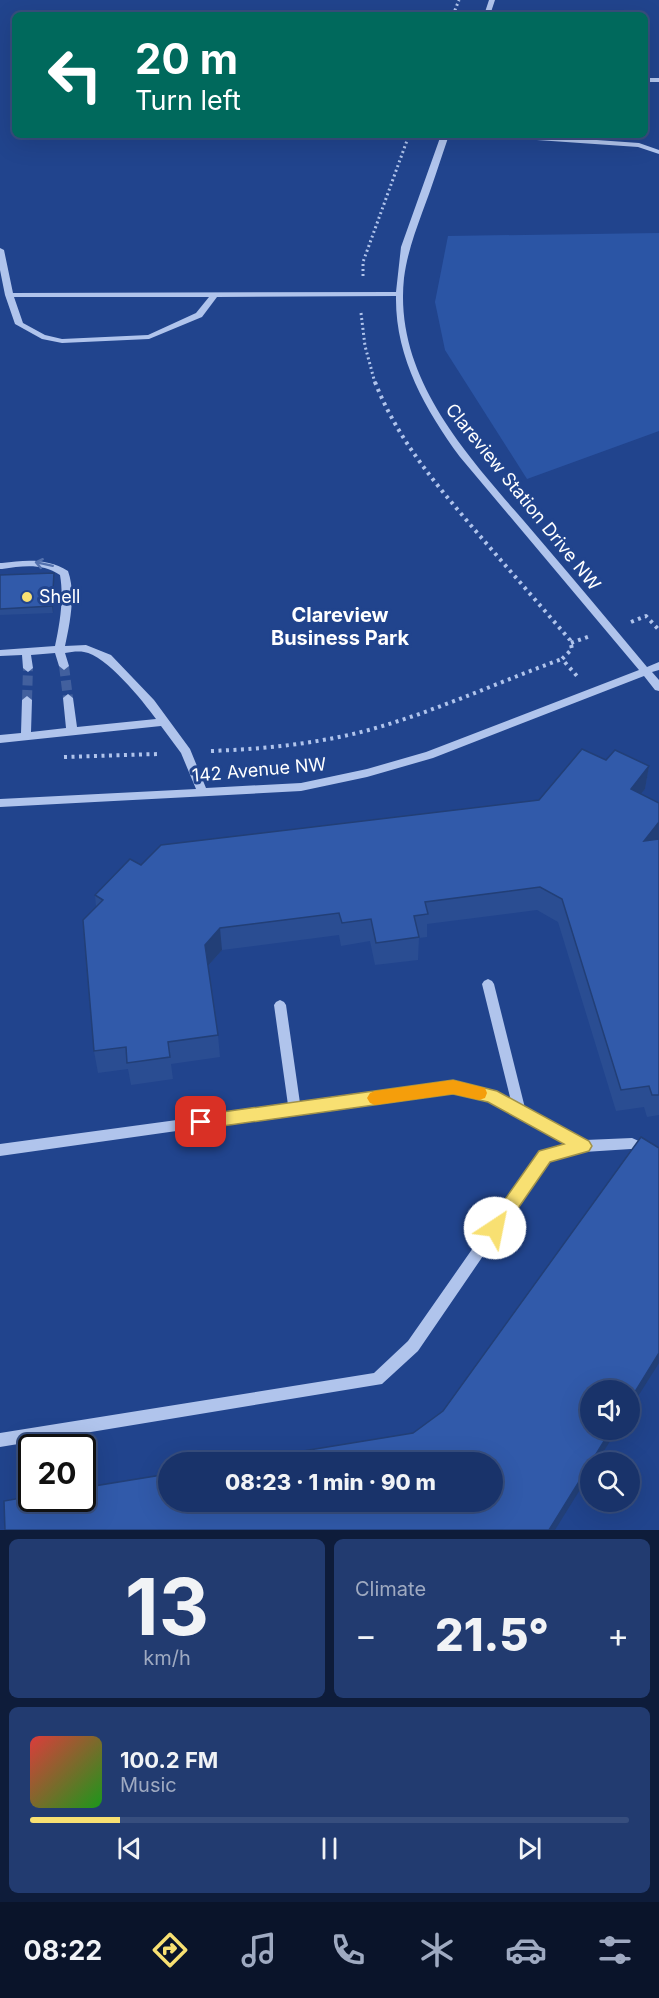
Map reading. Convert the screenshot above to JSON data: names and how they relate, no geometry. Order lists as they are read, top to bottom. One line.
{"streets":{"street":["Clareview Station Drive NW","142 Avenue NW"]},"crossings":[["Clareview Station Drive NW","142 Avenue NW"]],"districts":["Clareview Business Park"],"places":["Shell"],"page":{"turn":["20 m","Turn left"],"limit":"20","trip":"08:23 · 1 min · 90 m","tile":[["13","km/h"],"Climate"],"heat":["−","21.5°","+"],"song":["100.2 FM","Music"],"tabs":"08:22"}}
